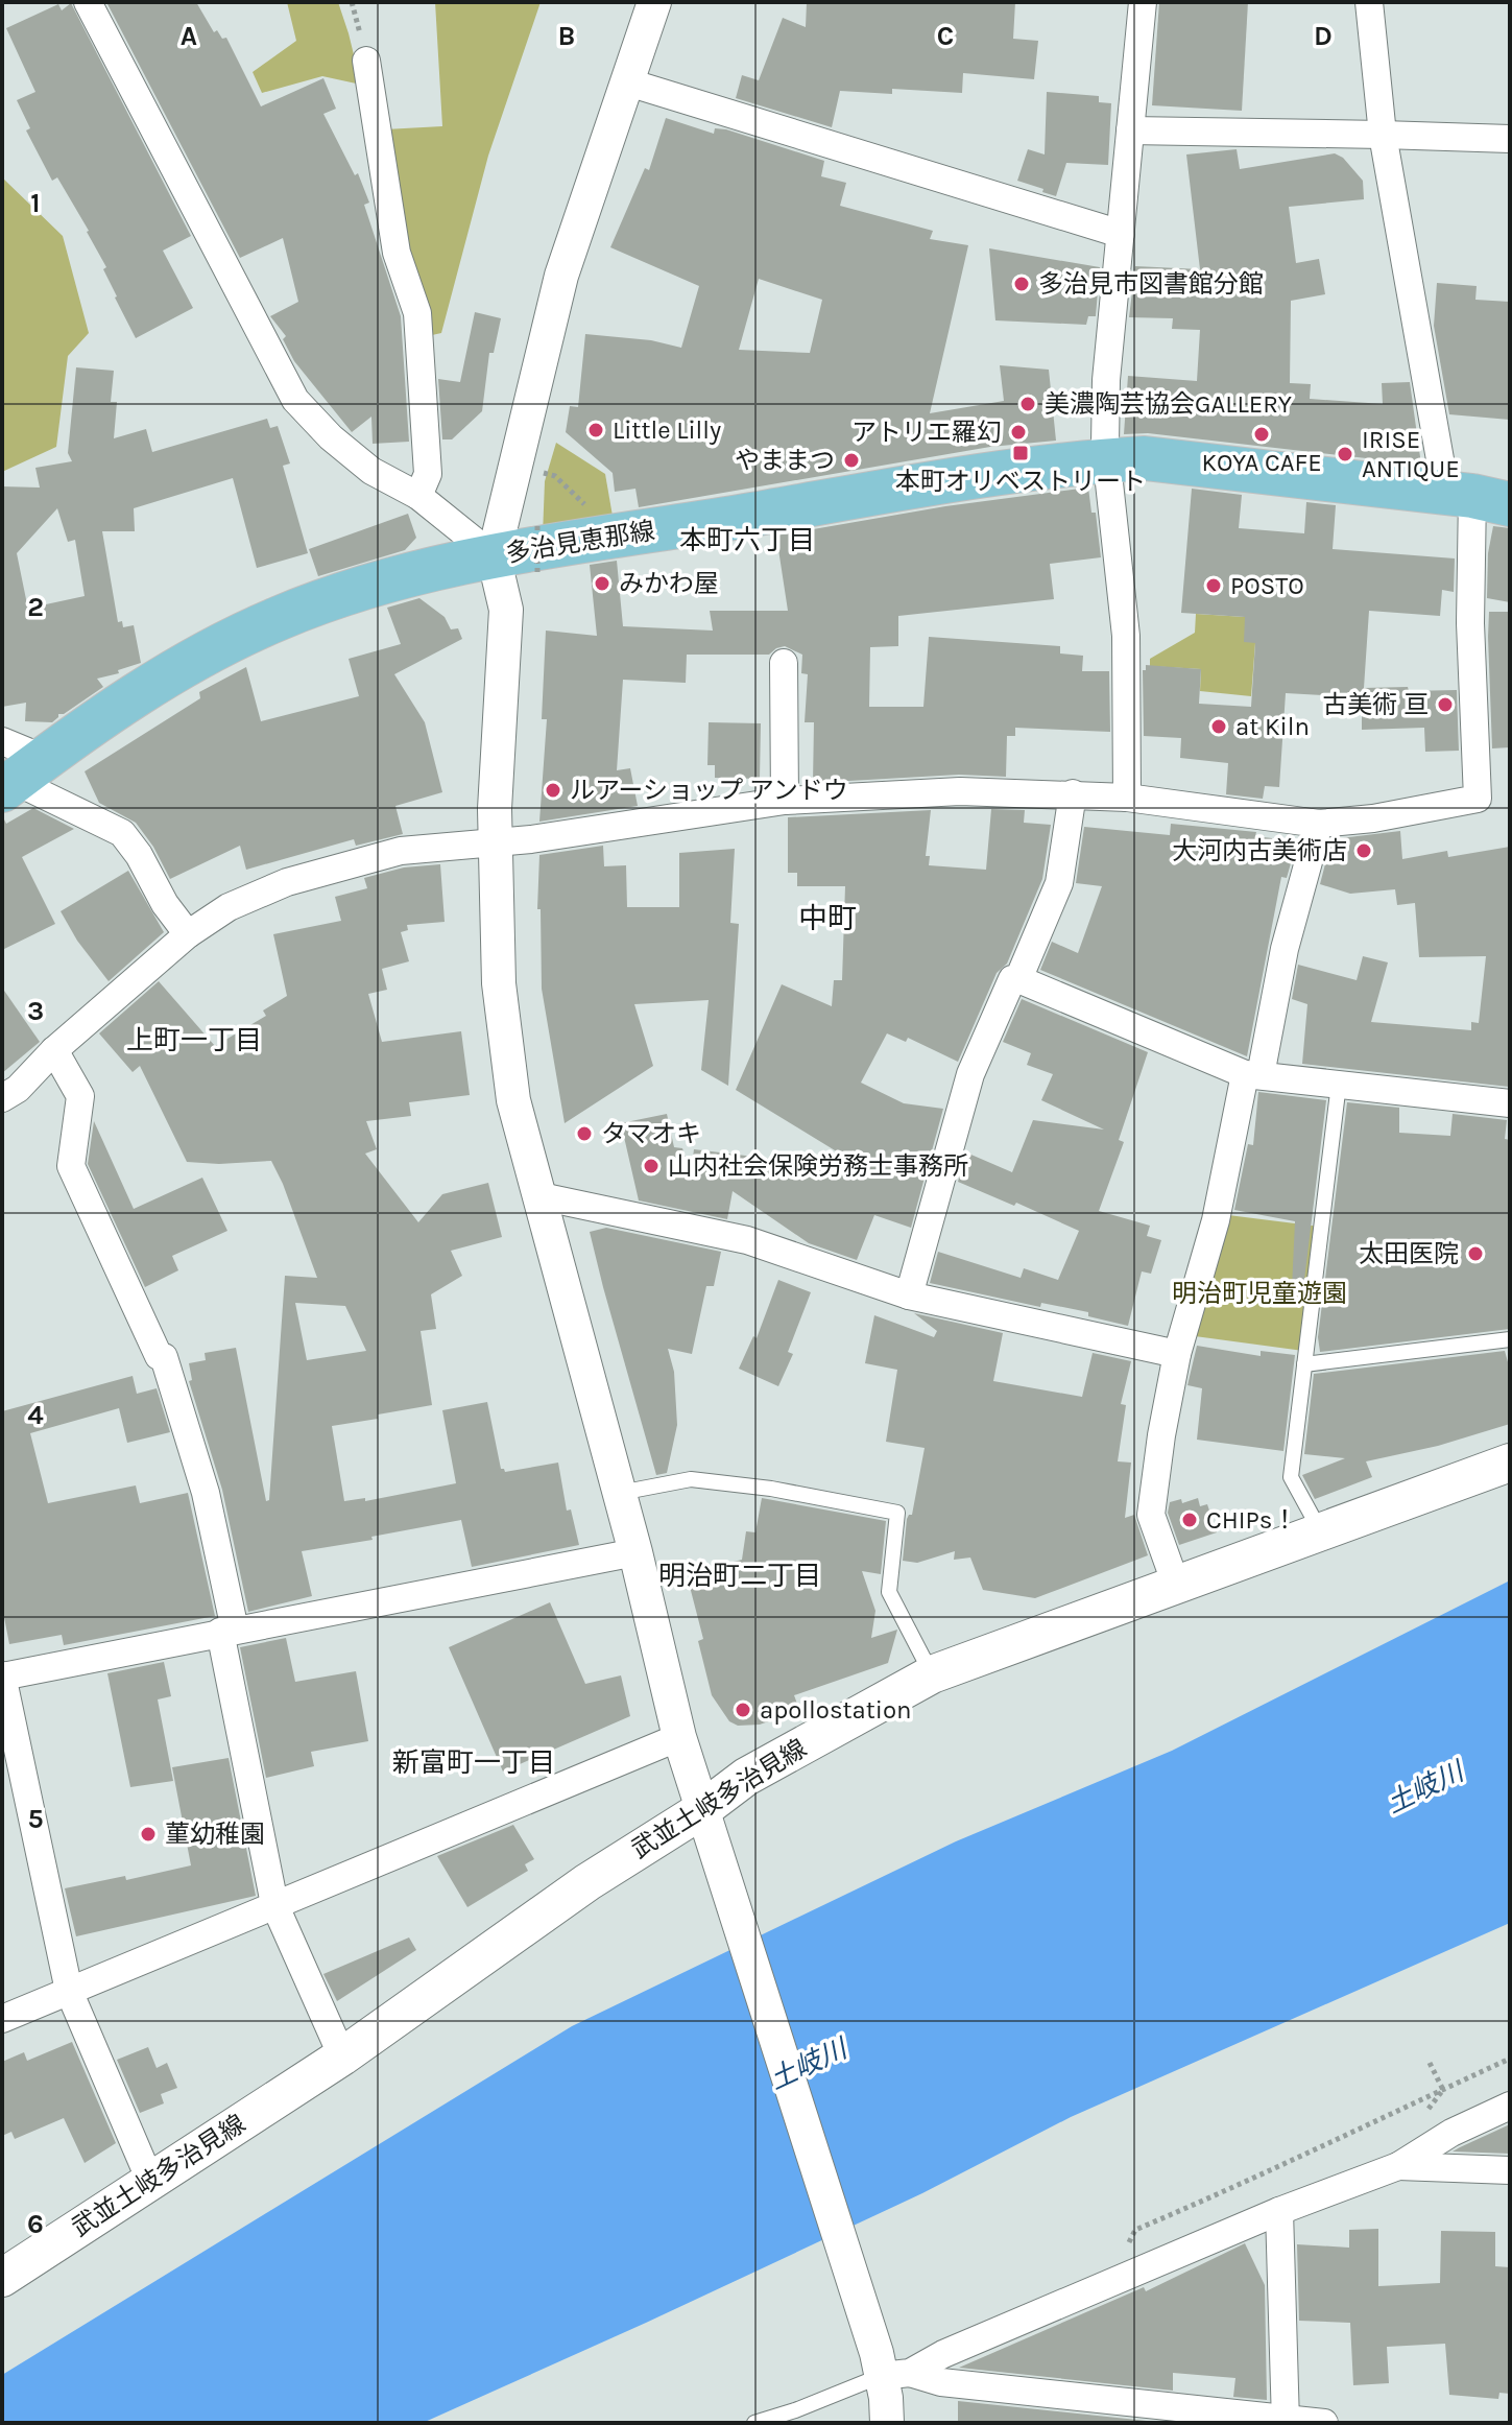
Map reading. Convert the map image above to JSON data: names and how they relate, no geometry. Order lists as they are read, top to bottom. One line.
{"streets":{"main road":["多治見恵那線","武並土岐多治見線"]},"districts":["本町六丁目","中町","上町一丁目","明治町二丁目","新富町一丁目"],"water":["土岐川"],"parks":["明治町児童遊園"],"places":{"other":["多治見市図書館分館","美濃陶芸協会GALLERY","Little Lilly","アトリエ羅幻","KOYA CAFE","IRISE ANTIQUE","やままつ","みかわ屋","POSTO","古美術 亘","at Kiln","ルアーショップ アンドウ","大河内古美術店","タマオキ","山内社会保険労務士事務所","太田医院","CHIPs！","apollostation","菫幼稚園"],"transit":["本町オリベストリート"]},"grid":{"columns":["A","B","C","D"],"rows":["1","2","3","4","5","6"]}}
